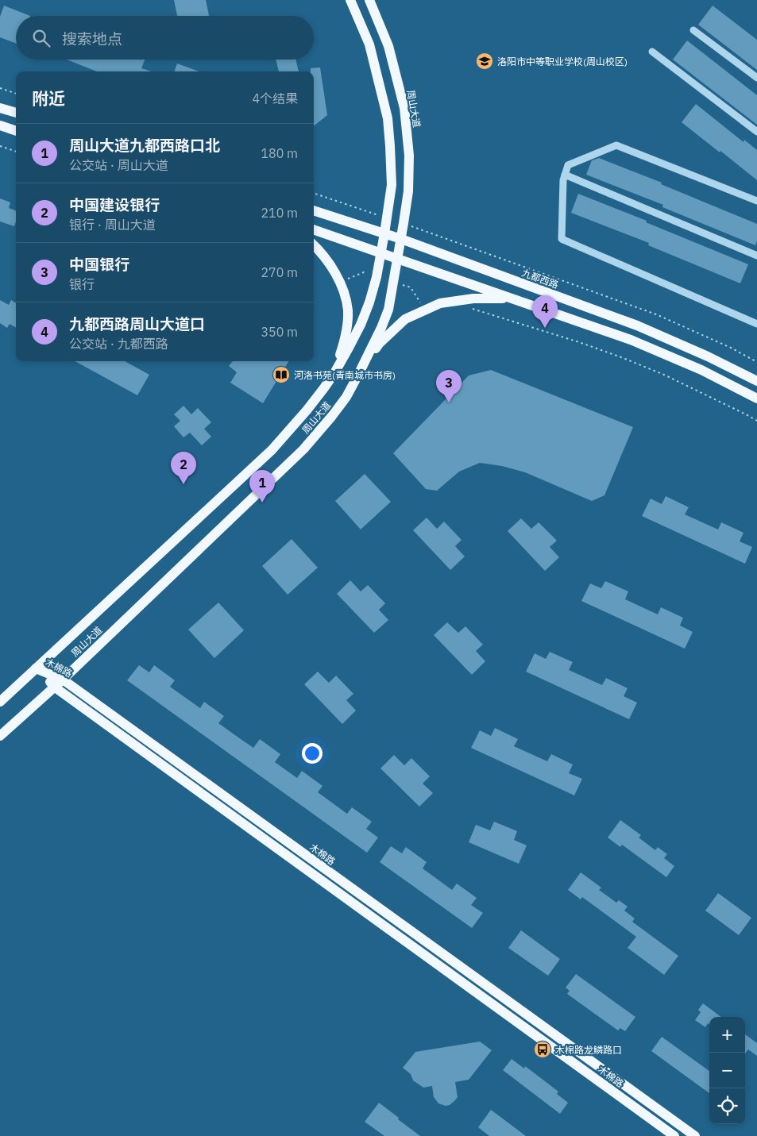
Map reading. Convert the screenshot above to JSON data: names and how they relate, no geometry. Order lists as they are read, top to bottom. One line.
{"streets":{"main road":["周山大道","九都西路","木棉路"]},"crossings":[["周山大道","九都西路"],["周山大道","木棉路"]],"places":{"school or university":["洛阳市中等职业学校(周山校区)"],"library":["河洛书苑(青南城市书房)"],"bus stop":["木棉路龙鳞路口"]},"page":{"search":"搜索地点","heading":["附近","4个结果"],"list":[{"mark":"1","name":"周山大道九都西路口北","note":"公交站 · 周山大道","value":"180 m"},{"mark":"2","name":"中国建设银行","note":"银行 · 周山大道","value":"210 m"},{"mark":"3","name":"中国银行","note":"银行","value":"270 m"},{"mark":"4","name":"九都西路周山大道口","note":"公交站 · 九都西路","value":"350 m"}],"pins":["4","3","2","1"],"map_buttons":["+","−"]}}
